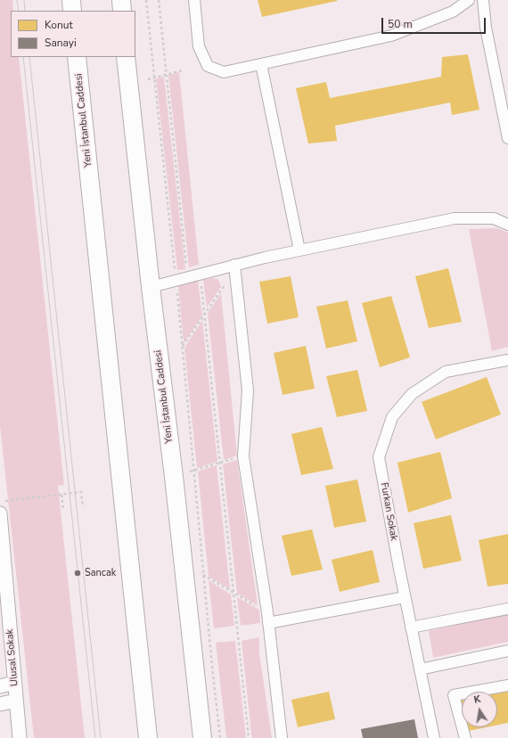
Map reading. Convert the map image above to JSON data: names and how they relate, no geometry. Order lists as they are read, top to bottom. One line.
{"streets":{"highway":["Yeni İstanbul Caddesi"],"street":["Furkan Sokak","Ulusal Sokak"]},"places":["Sancak"],"legend":["Konut","Sanayi"],"scale_bar":"50 m","north":"top"}
